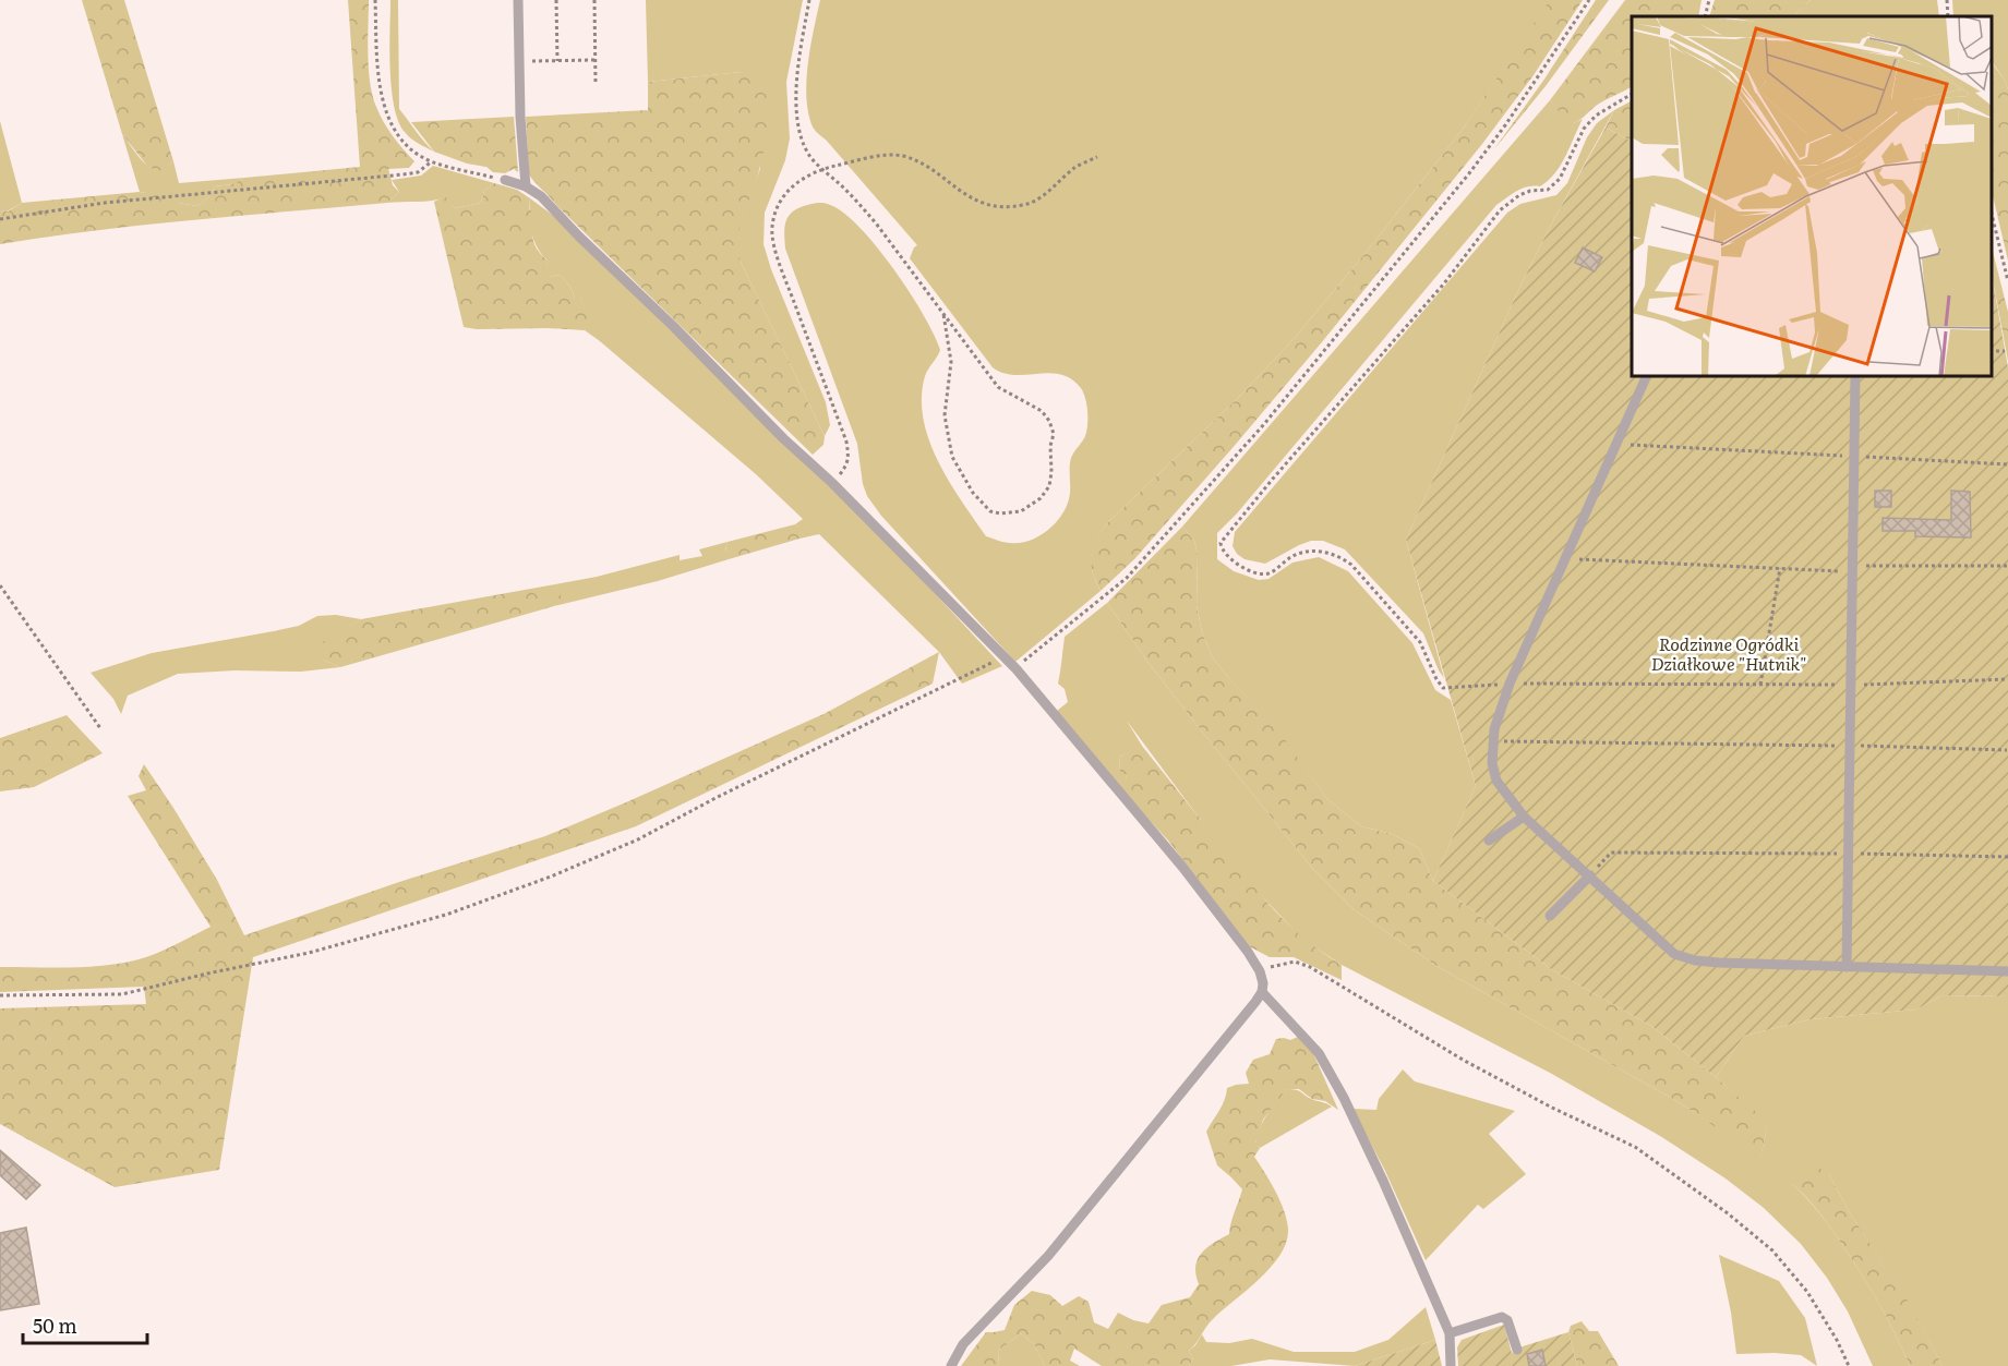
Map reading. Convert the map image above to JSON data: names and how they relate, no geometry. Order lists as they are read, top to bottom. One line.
{"parks":["Rodzinne Ogródki Działkowe \"Hutnik\""],"scale_bar":"50 m"}
